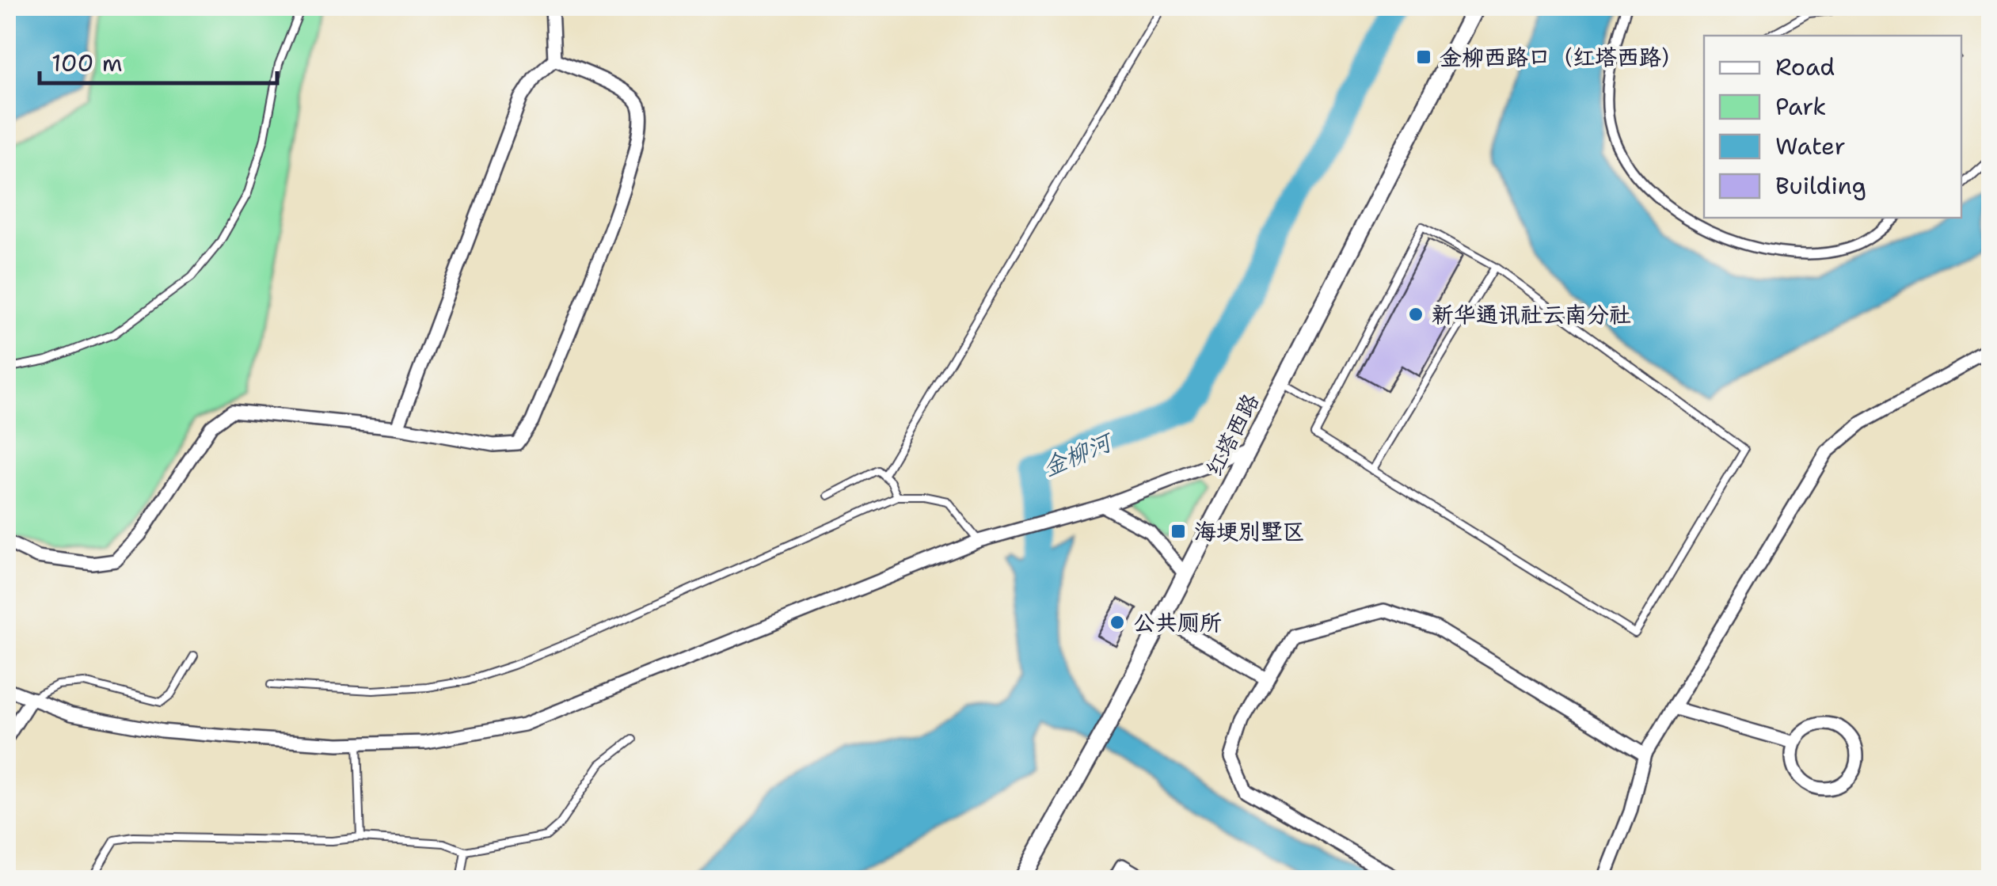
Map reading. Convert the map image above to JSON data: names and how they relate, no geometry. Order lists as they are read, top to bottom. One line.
{"streets":{"street":["红塔西路"]},"water":["金柳河"],"places":{"transit":["金柳西路口（红塔西路）","海埂别墅区"],"other":["新华通讯社云南分社","公共厕所"]},"legend":["Road","Park","Water","Building"],"scale_bar":"100 m"}
